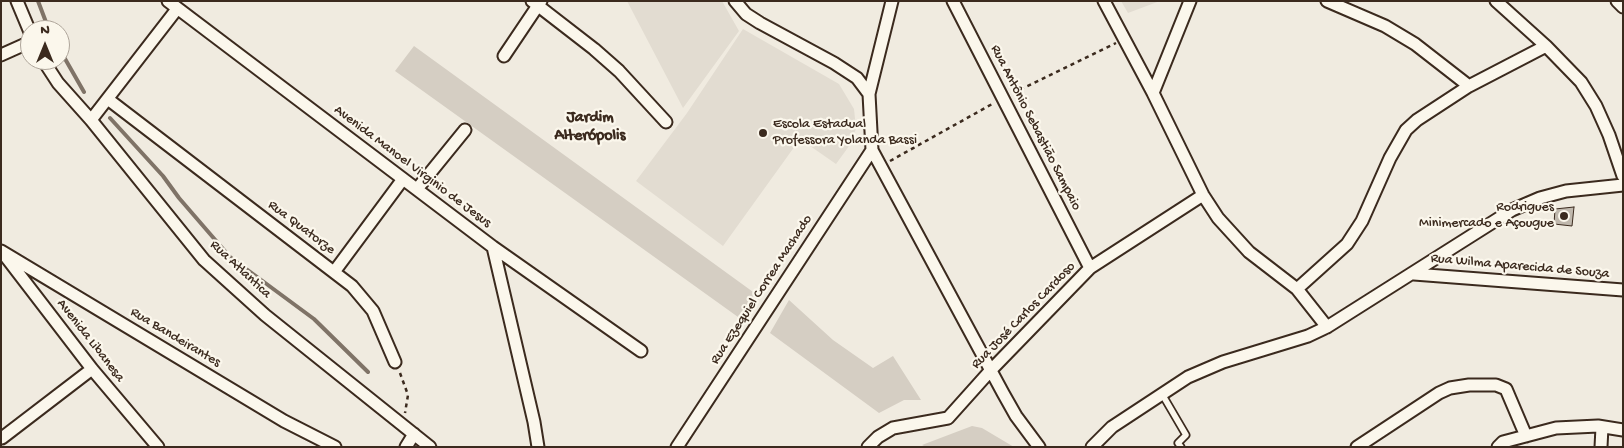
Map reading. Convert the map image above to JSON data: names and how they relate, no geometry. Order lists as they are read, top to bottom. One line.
{"streets":{"street":["Rua Antônio Sebastião Sampaio","Avenida Manoel Virginio de Jesus","Rua Quatorze","Rua Wilma Aparecida de Souza","Rua Atlantica","Rua Ezequiel Correa Machado","Rua José Carlos Cardoso","Rua Bandeirantes","Avenida Libanesa"]},"crossings":[["Rua Antônio Sebastião Sampaio","Rua José Carlos Cardoso"],["Rua Bandeirantes","Avenida Libanesa"]],"districts":["Jardim Alterópolis"],"places":["Escola Estadual Professora Yolanda Bassi","Rodrigues Minimercado e Açougue"],"north":"top"}
